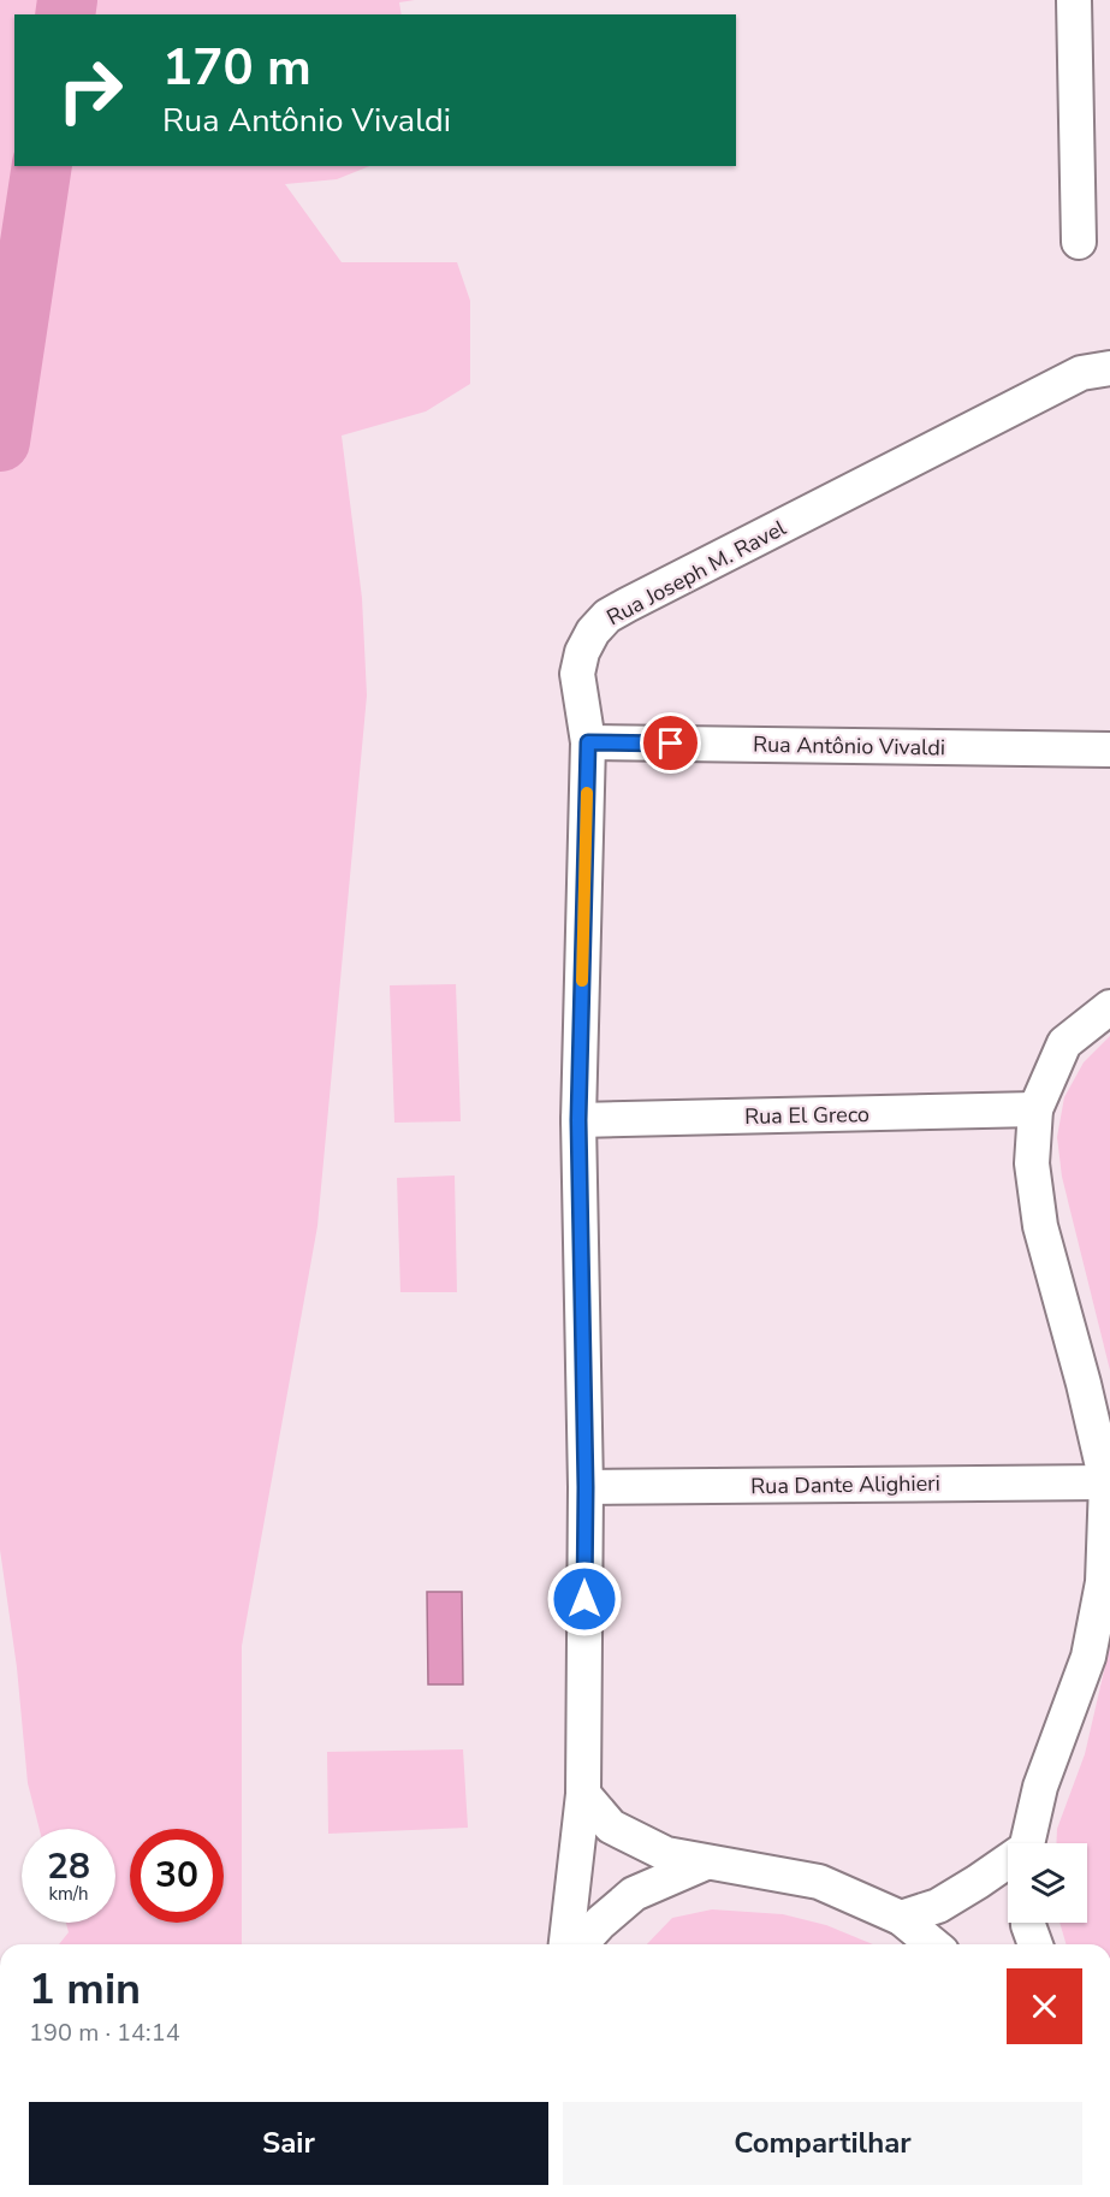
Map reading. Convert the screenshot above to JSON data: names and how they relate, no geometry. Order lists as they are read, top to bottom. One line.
{"streets":{"street":["Rua Joseph M. Ravel","Rua Antônio Vivaldi","Rua El Greco","Rua Dante Alighieri"]},"crossings":[["Rua Joseph M. Ravel","Rua Antônio Vivaldi"],["Rua Joseph M. Ravel","Rua El Greco"],["Rua Joseph M. Ravel","Rua Dante Alighieri"]],"page":{"turn":["170 m","Rua Antônio Vivaldi"],"speed":"28 km/h","limit":"30","heading":["1 min","190 m · 14:14"],"buttons":["Sair","Compartilhar"]}}
